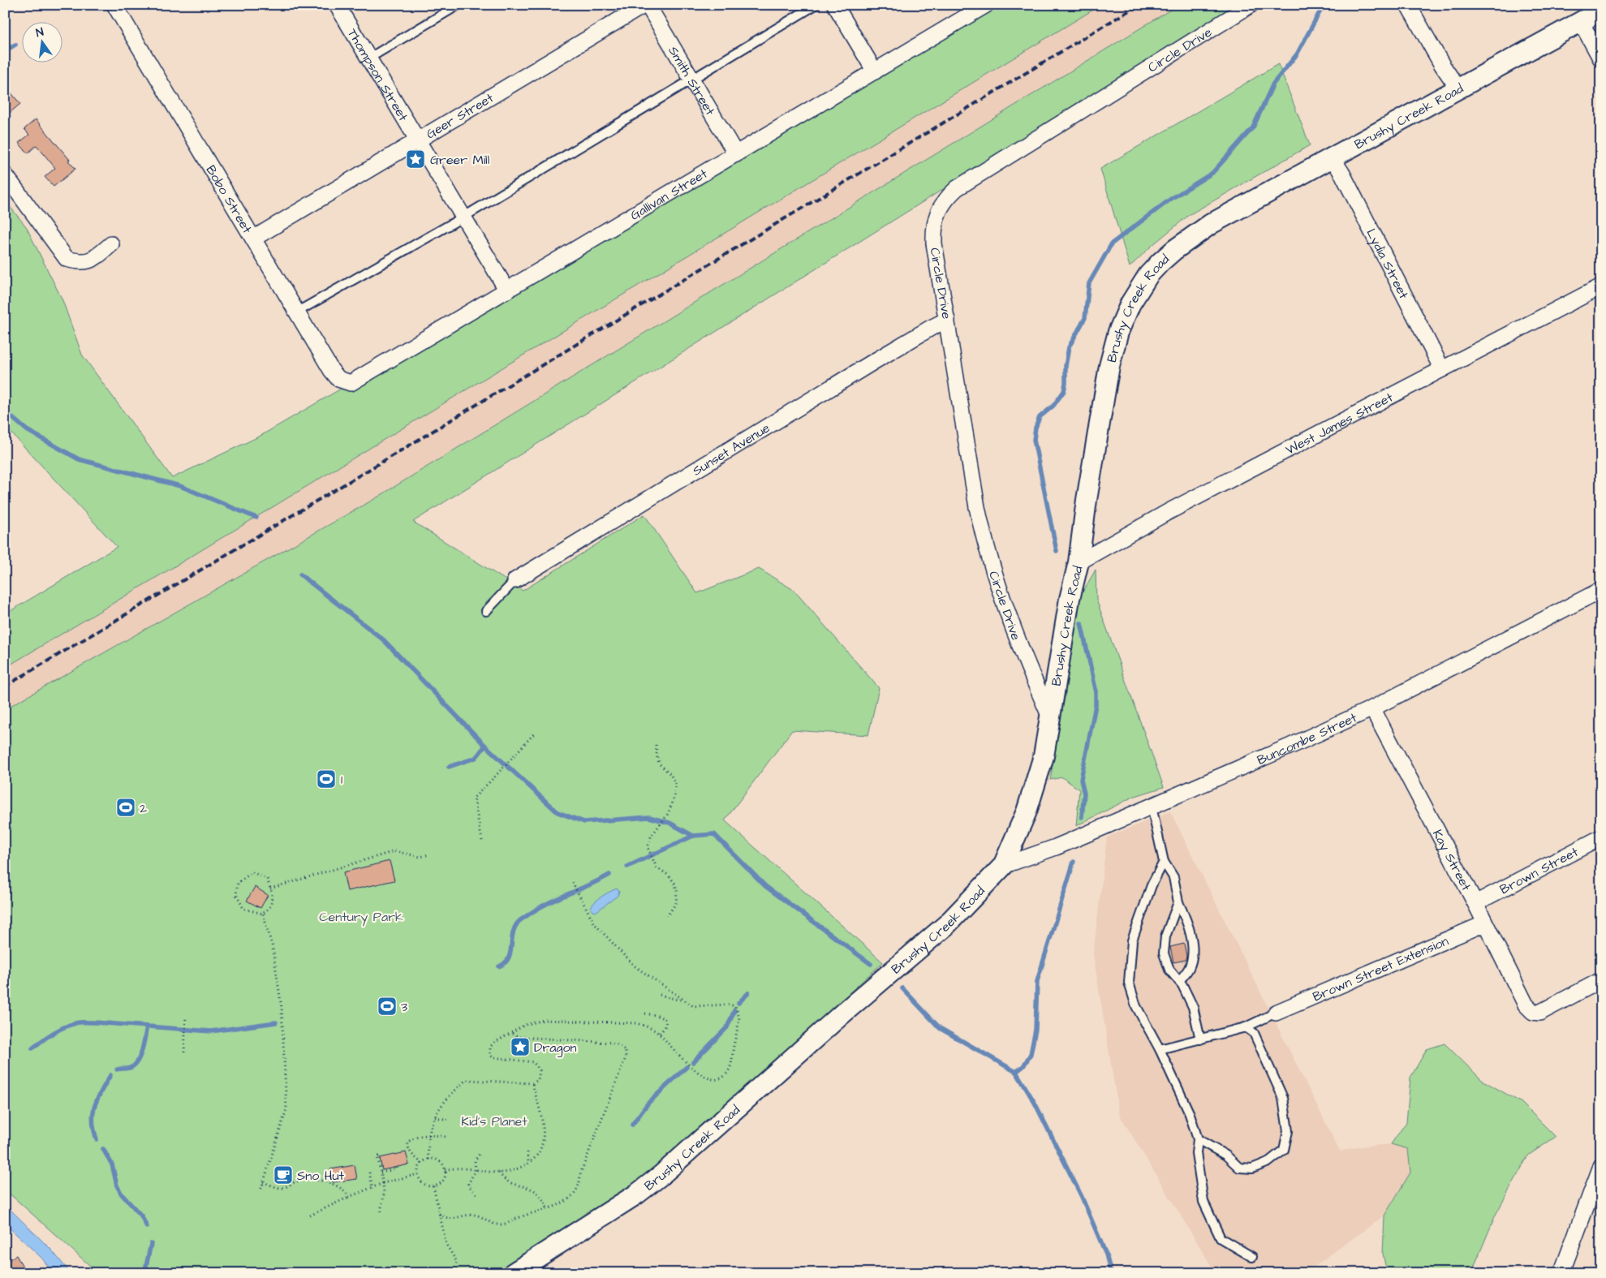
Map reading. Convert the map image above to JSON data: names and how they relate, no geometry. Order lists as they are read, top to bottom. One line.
{"streets":{"street":["Circle Drive","Thompson Street","Smith Street","Brushy Creek Road","Geer Street","Gallivan Street","Bobo Street","Lydia Street","West James Street","Sunset Avenue","Buncombe Street","Kay Street","Brown Street","Brown Street Extension"]},"crossings":[["Circle Drive","Brushy Creek Road"],["Circle Drive","Sunset Avenue"],["Thompson Street","Geer Street"],["Thompson Street","Gallivan Street"],["Smith Street","Gallivan Street"],["Brushy Creek Road","Lydia Street"],["Brushy Creek Road","West James Street"],["Brushy Creek Road","Buncombe Street"],["Geer Street","Bobo Street"],["Gallivan Street","Bobo Street"],["Lydia Street","West James Street"],["Buncombe Street","Kay Street"],["Kay Street","Brown Street"],["Kay Street","Brown Street Extension"]],"parks":["Century Park","Kid's Planet"],"places":{"place":["Greer Mill","Dragon"],"sports":["1","2","3"],"cafe":["Sno Hut"]},"north":"top"}
